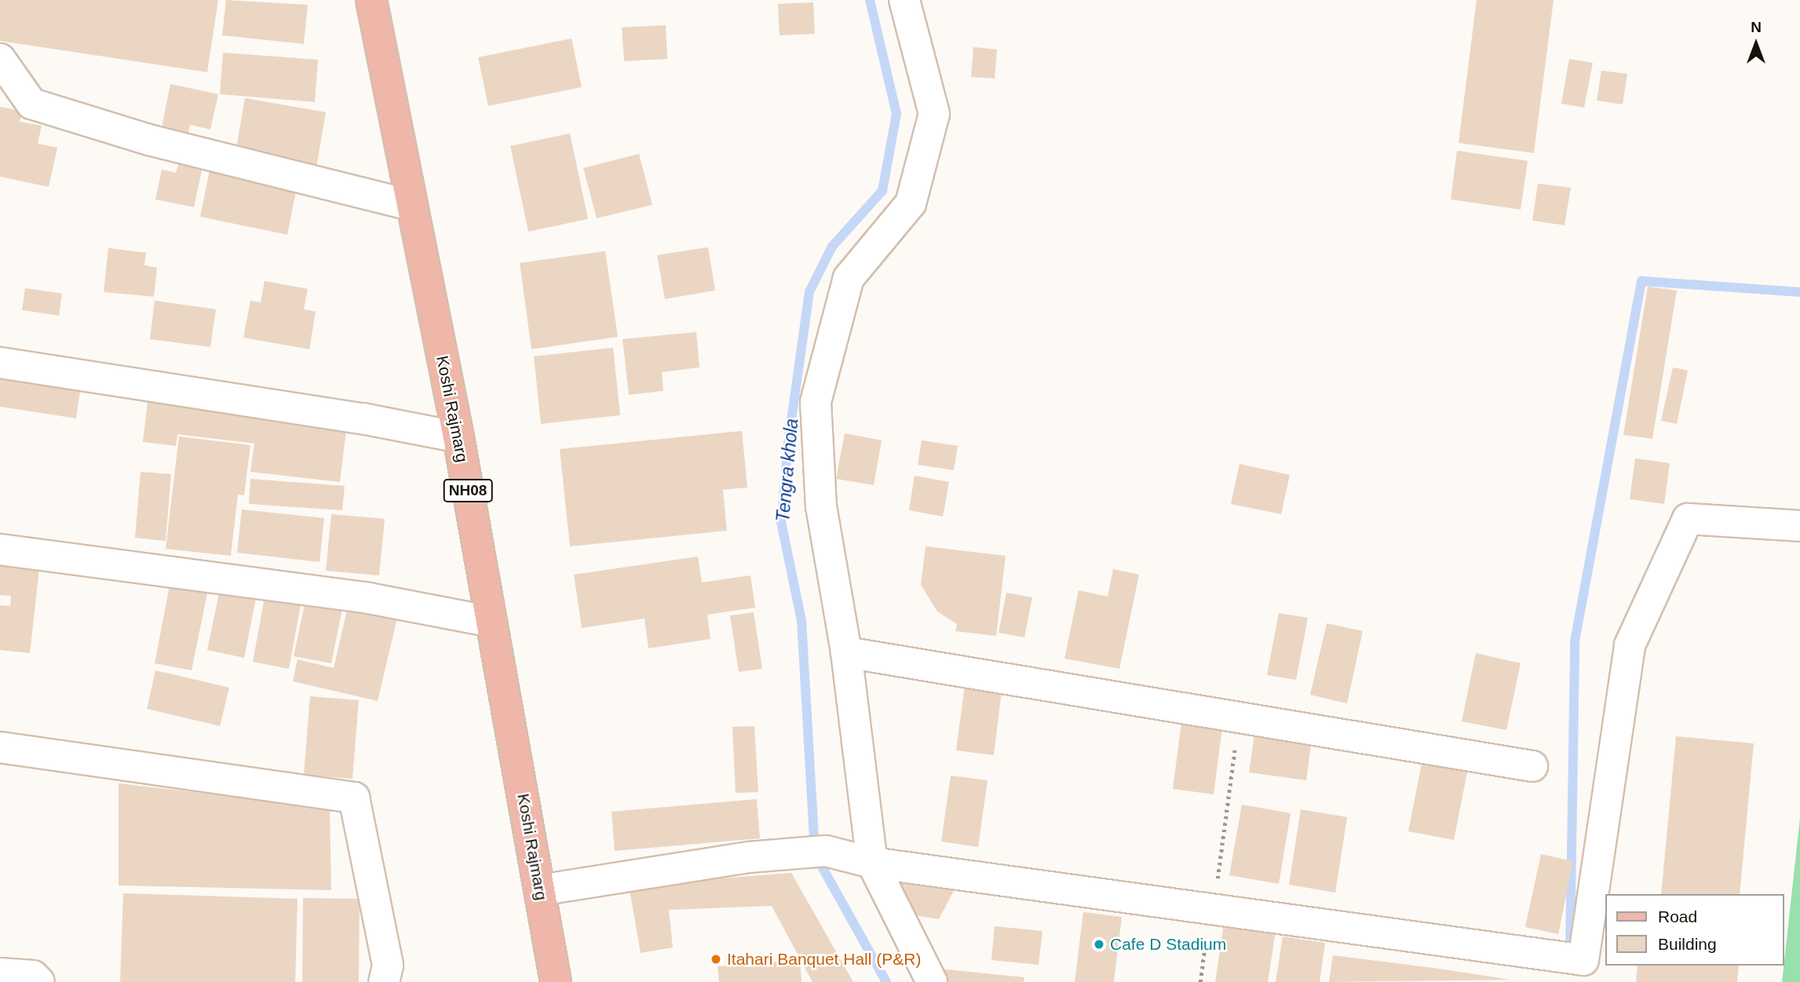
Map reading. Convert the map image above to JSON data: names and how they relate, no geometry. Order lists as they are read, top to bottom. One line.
{"streets":{"main road":["Koshi Rajmarg","NH08"]},"water":["Tengra khola"],"places":["Cafe D Stadium","Itahari Banquet Hall (P&R)"],"legend":["Road","Building"],"north":"top"}
